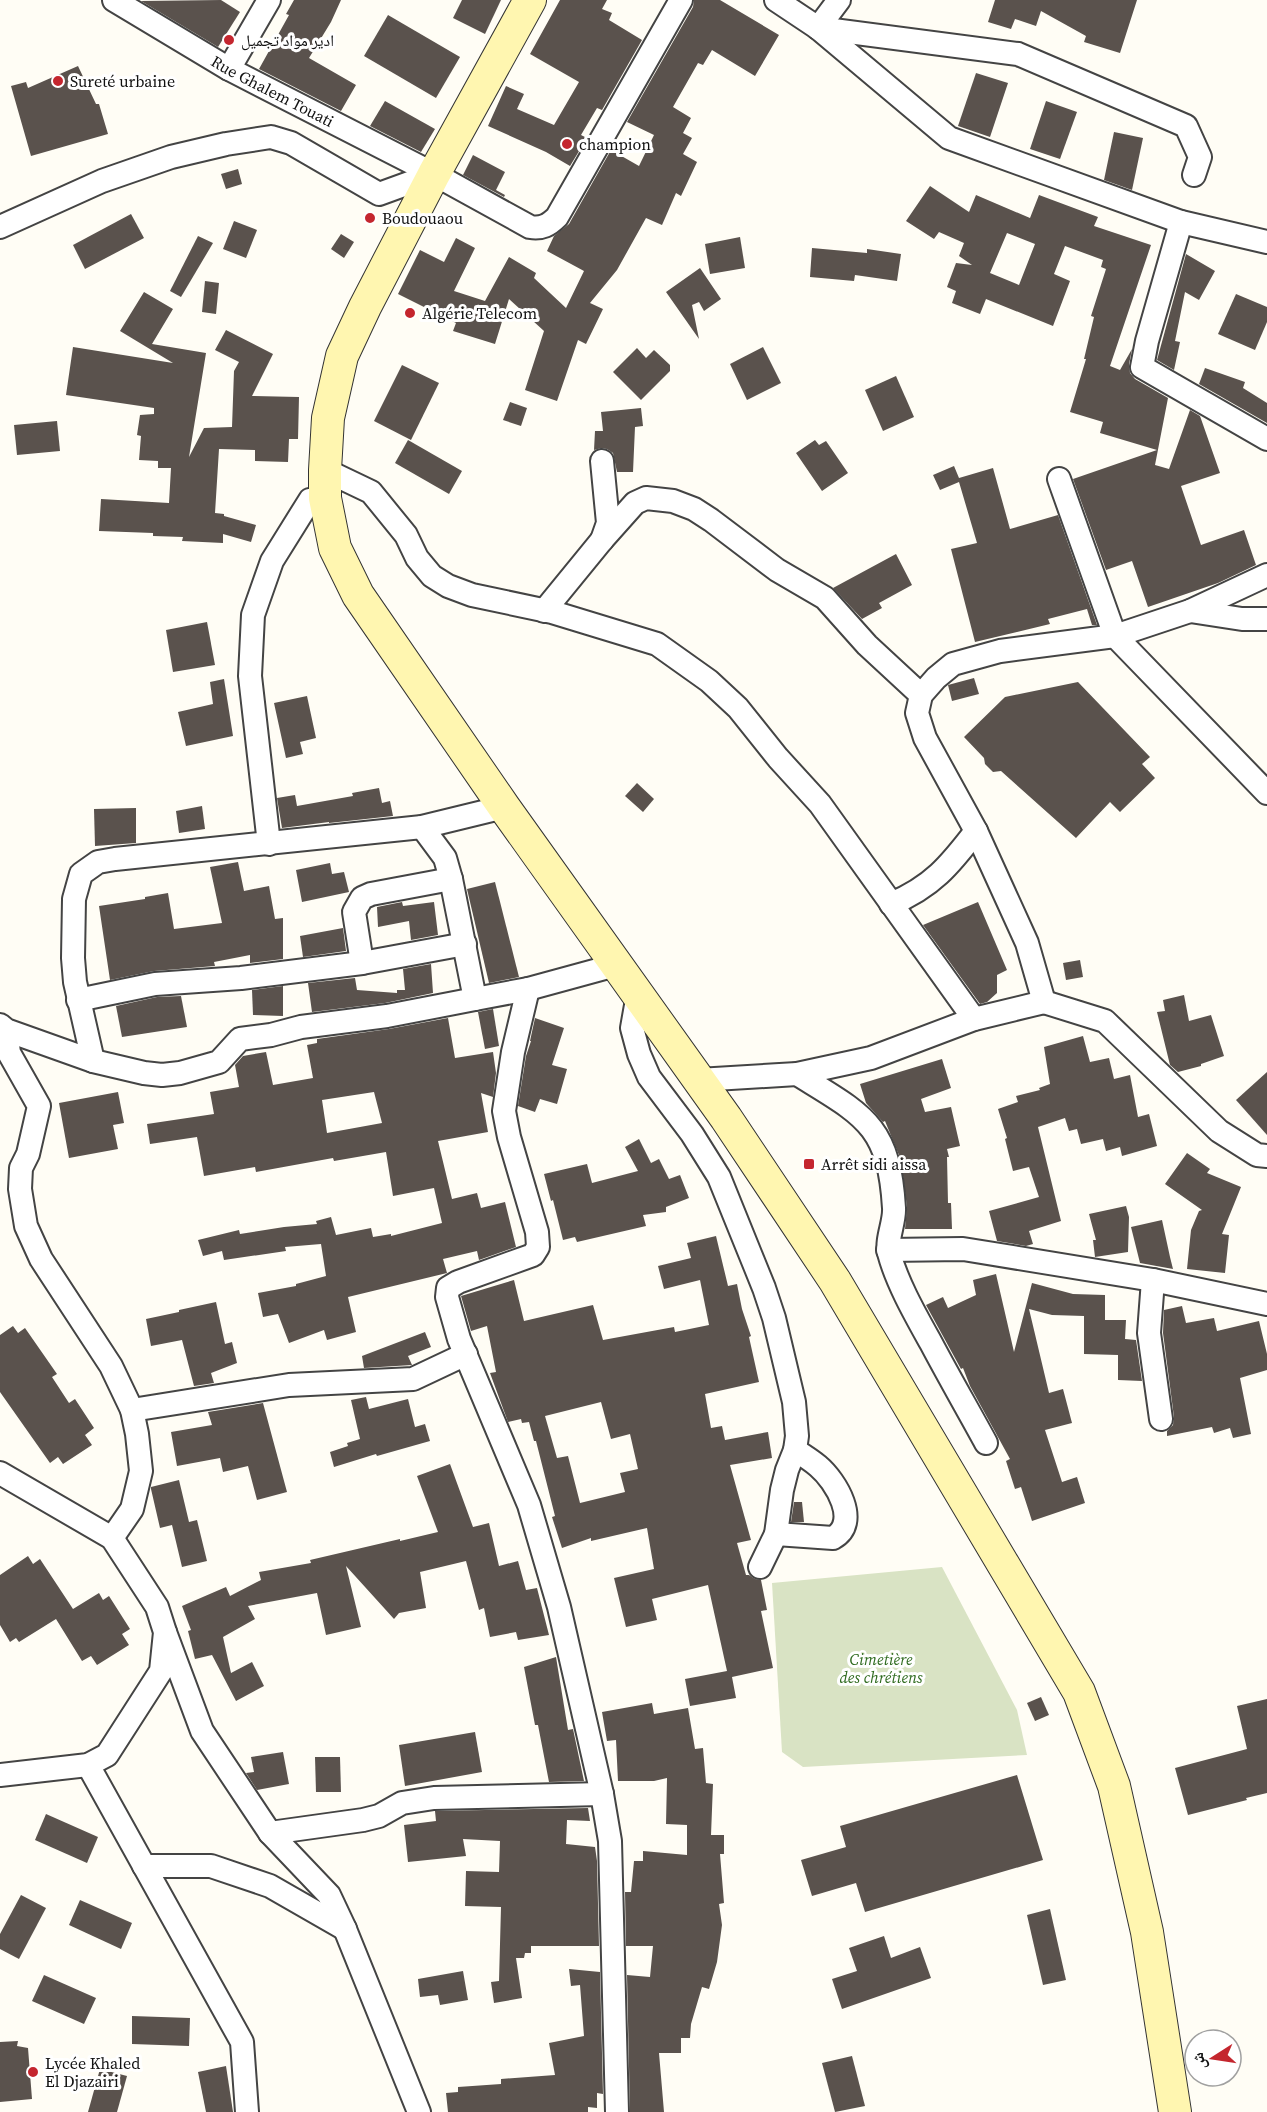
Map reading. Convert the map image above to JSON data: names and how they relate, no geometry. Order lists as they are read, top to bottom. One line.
{"streets":{"street":["Rue Ghalem Touati"]},"parks":["Cimetière des chrétiens"],"places":{"other":["ادير مواد تجميل","Sureté urbaine","champion","Boudouaou","Algérie Telecom","Lycée Khaled El Djazairi"],"transit":["Arrêt sidi aissa"]},"north":"left"}
